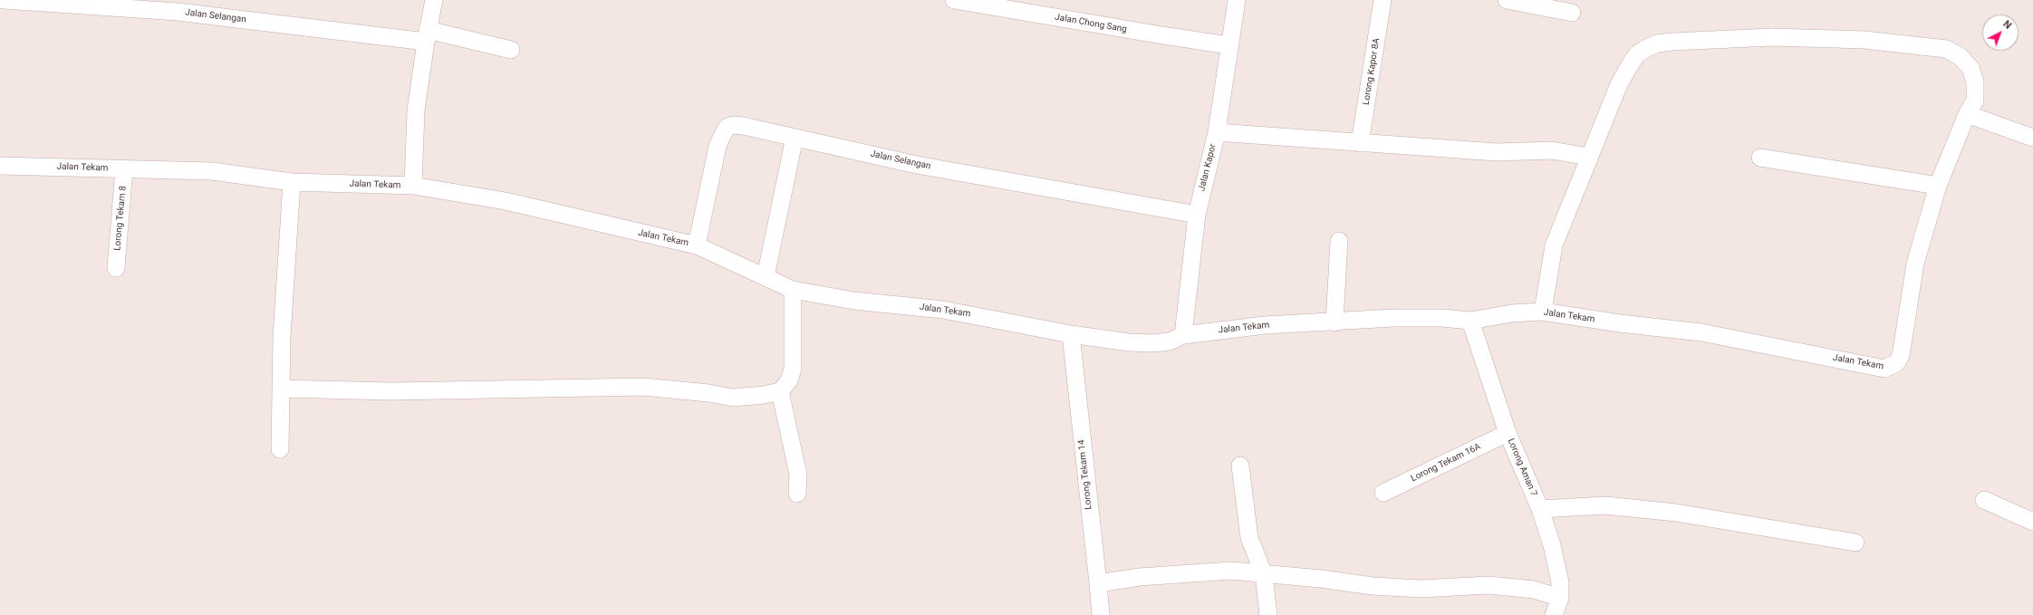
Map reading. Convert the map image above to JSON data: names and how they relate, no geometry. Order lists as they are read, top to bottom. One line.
{"streets":{"street":["Jalan Selangan","Jalan Chong Sang","Lorong Kapor 8A","Jalan Tekam","Jalan Kapor","Lorong Tekam 8","Lorong Tekam 16A","Lorong Aman 7","Lorong Tekam 14"]},"crossings":[["Jalan Selangan","Jalan Tekam"],["Jalan Selangan","Jalan Kapor"],["Jalan Chong Sang","Jalan Kapor"],["Jalan Tekam","Jalan Kapor"],["Jalan Tekam","Lorong Tekam 8"],["Jalan Tekam","Lorong Aman 7"],["Jalan Tekam","Lorong Tekam 14"],["Lorong Tekam 16A","Lorong Aman 7"]],"north":"top right"}
